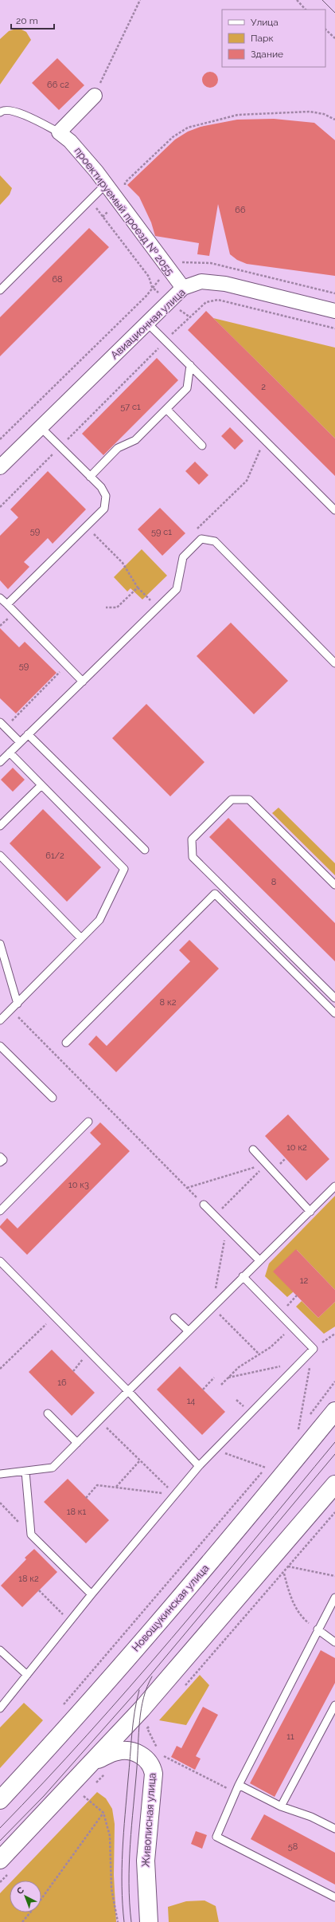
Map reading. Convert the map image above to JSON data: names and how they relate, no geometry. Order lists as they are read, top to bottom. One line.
{"streets":{"main road":["Новощукинская улица","Живописная улица"],"street":["проектируемый проезд № 2055","Авиационная улица"]},"crossings":[["проектируемый проезд № 2055","Авиационная улица"]],"house_numbers":["66 с2","66","68","2","57 с1","59","59 с1","59","61/2","8","8 к2","10 к2","10 к3","12","16","14","18 к1","18 к2","11","58"],"legend":["Улица","Парк","Здание"],"scale_bar":"20 m","north":"top left"}
